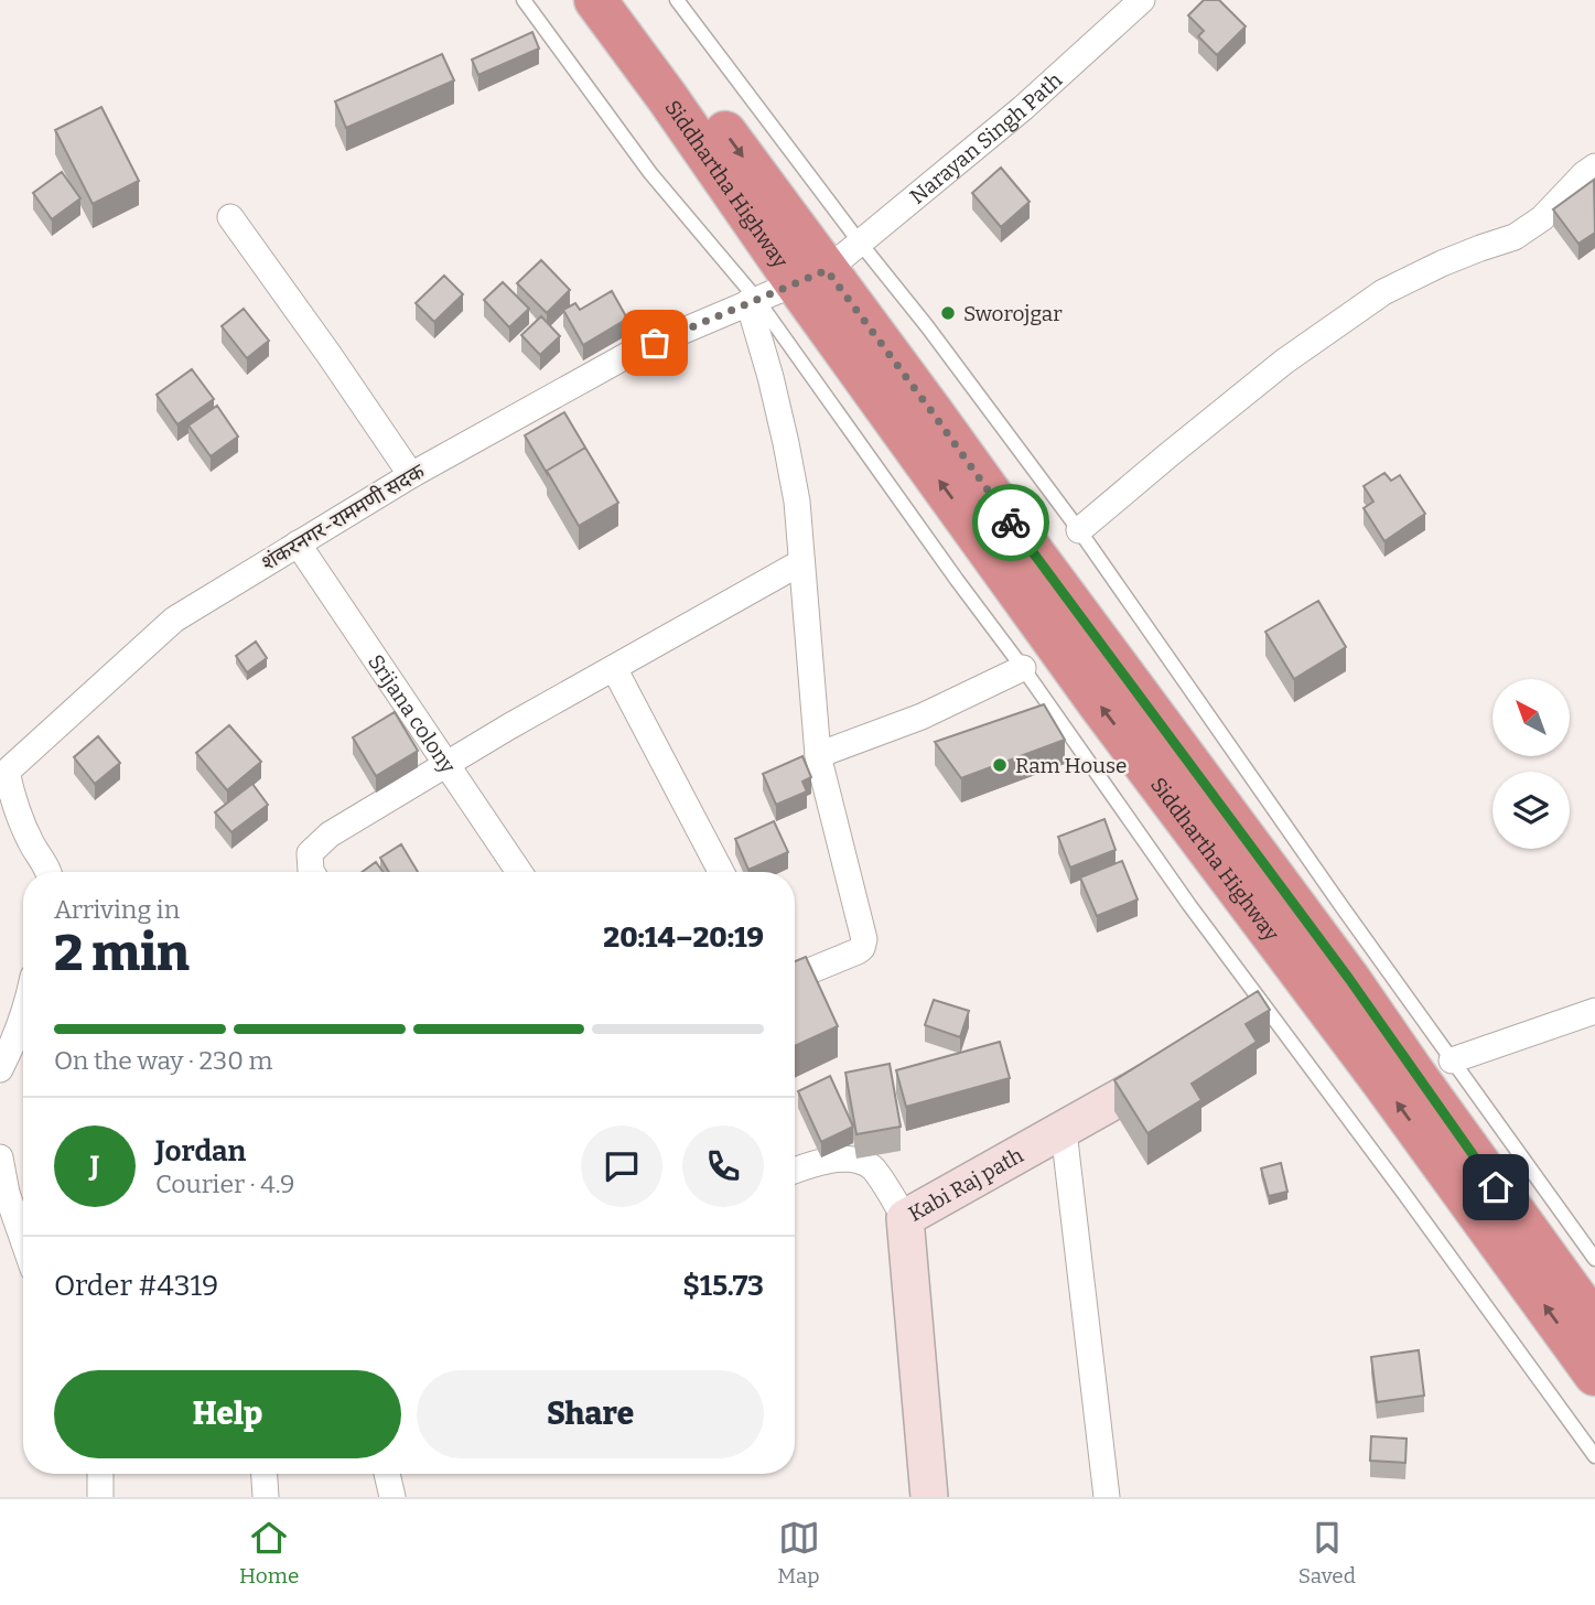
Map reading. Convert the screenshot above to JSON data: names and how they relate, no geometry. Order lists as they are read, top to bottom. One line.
{"streets":{"highway":["Siddhartha Highway"],"street":["Narayan Singh Path","शंकरनगर-राममणी सदक","Srijana colony","Kabi Raj path"]},"crossings":[["Narayan Singh Path","Siddhartha Highway"],["Narayan Singh Path","शंकरनगर-राममणी सदक"],["Siddhartha Highway","शंकरनगर-राममणी सदक"],["शंकरनगर-राममणी सदक","Srijana colony"]],"places":["Sworojgar","Ram House"],"north":"top left","page":{"heading":["2 min","Arriving in","20:14–20:19"],"panel":["Jordan","Courier · 4.9","Order #4319","$15.73"],"bar":"On the way · 230 m","round":"J","buttons":["Help","Share"],"tabs":["Home","Map","Saved"]}}
